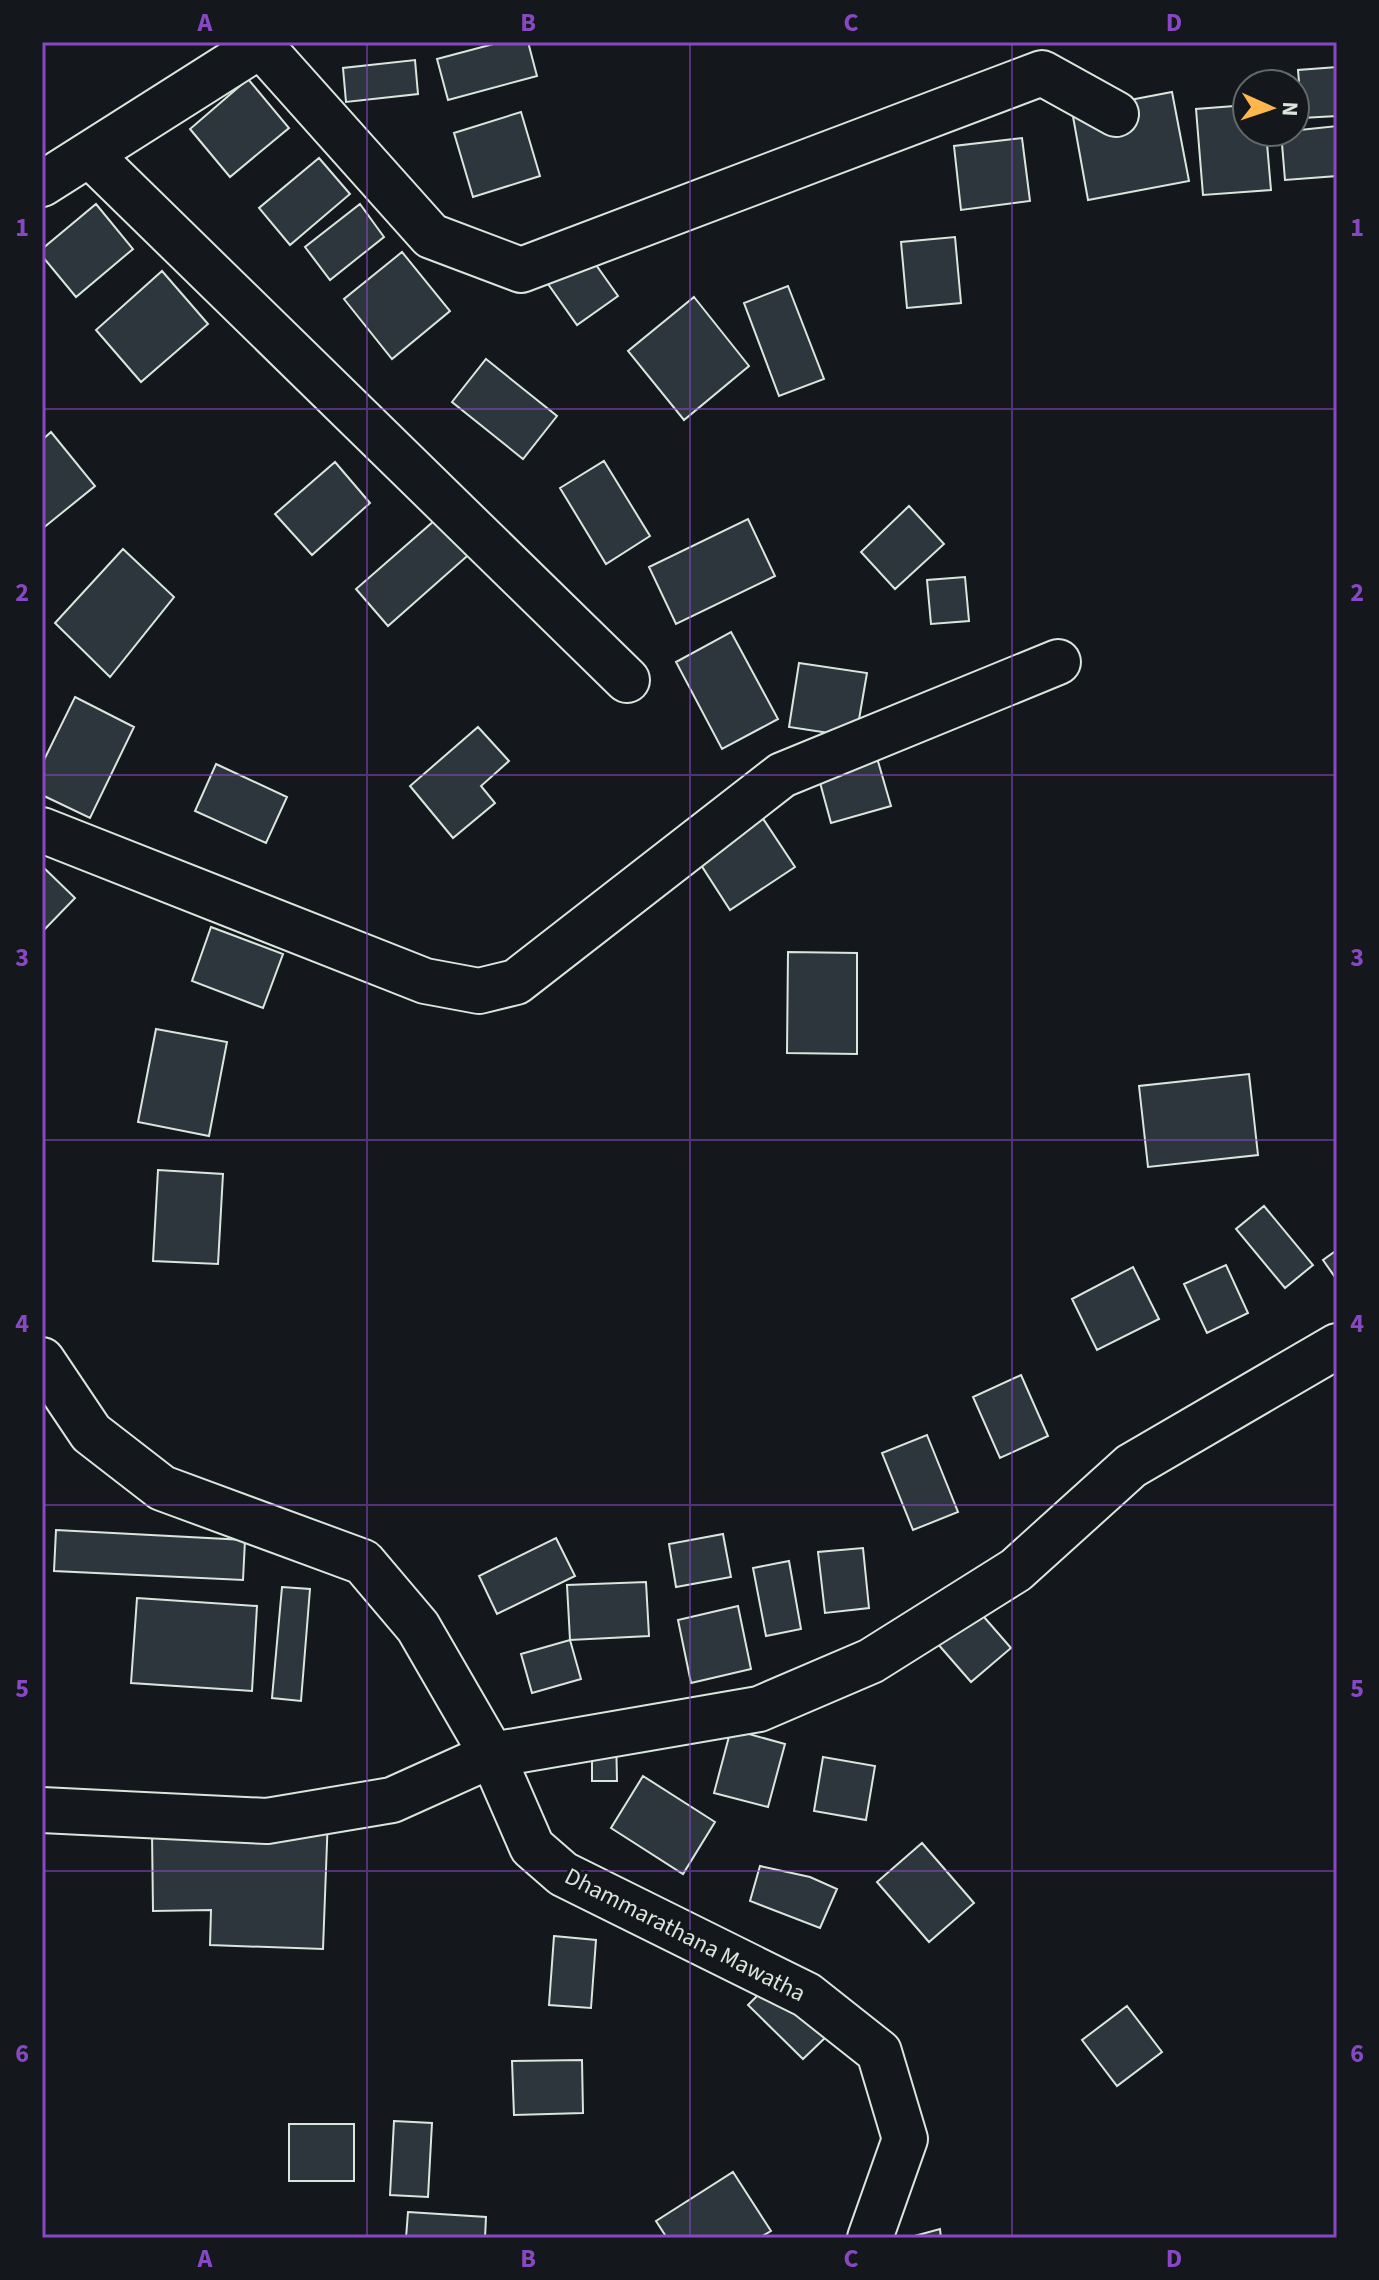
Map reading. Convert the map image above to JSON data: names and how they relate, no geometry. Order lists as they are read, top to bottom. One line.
{"streets":{"street":["Dhammarathana Mawatha"]},"north":"right","grid":{"columns":["A","B","C","D"],"rows":["1","2","3","4","5","6"]}}
